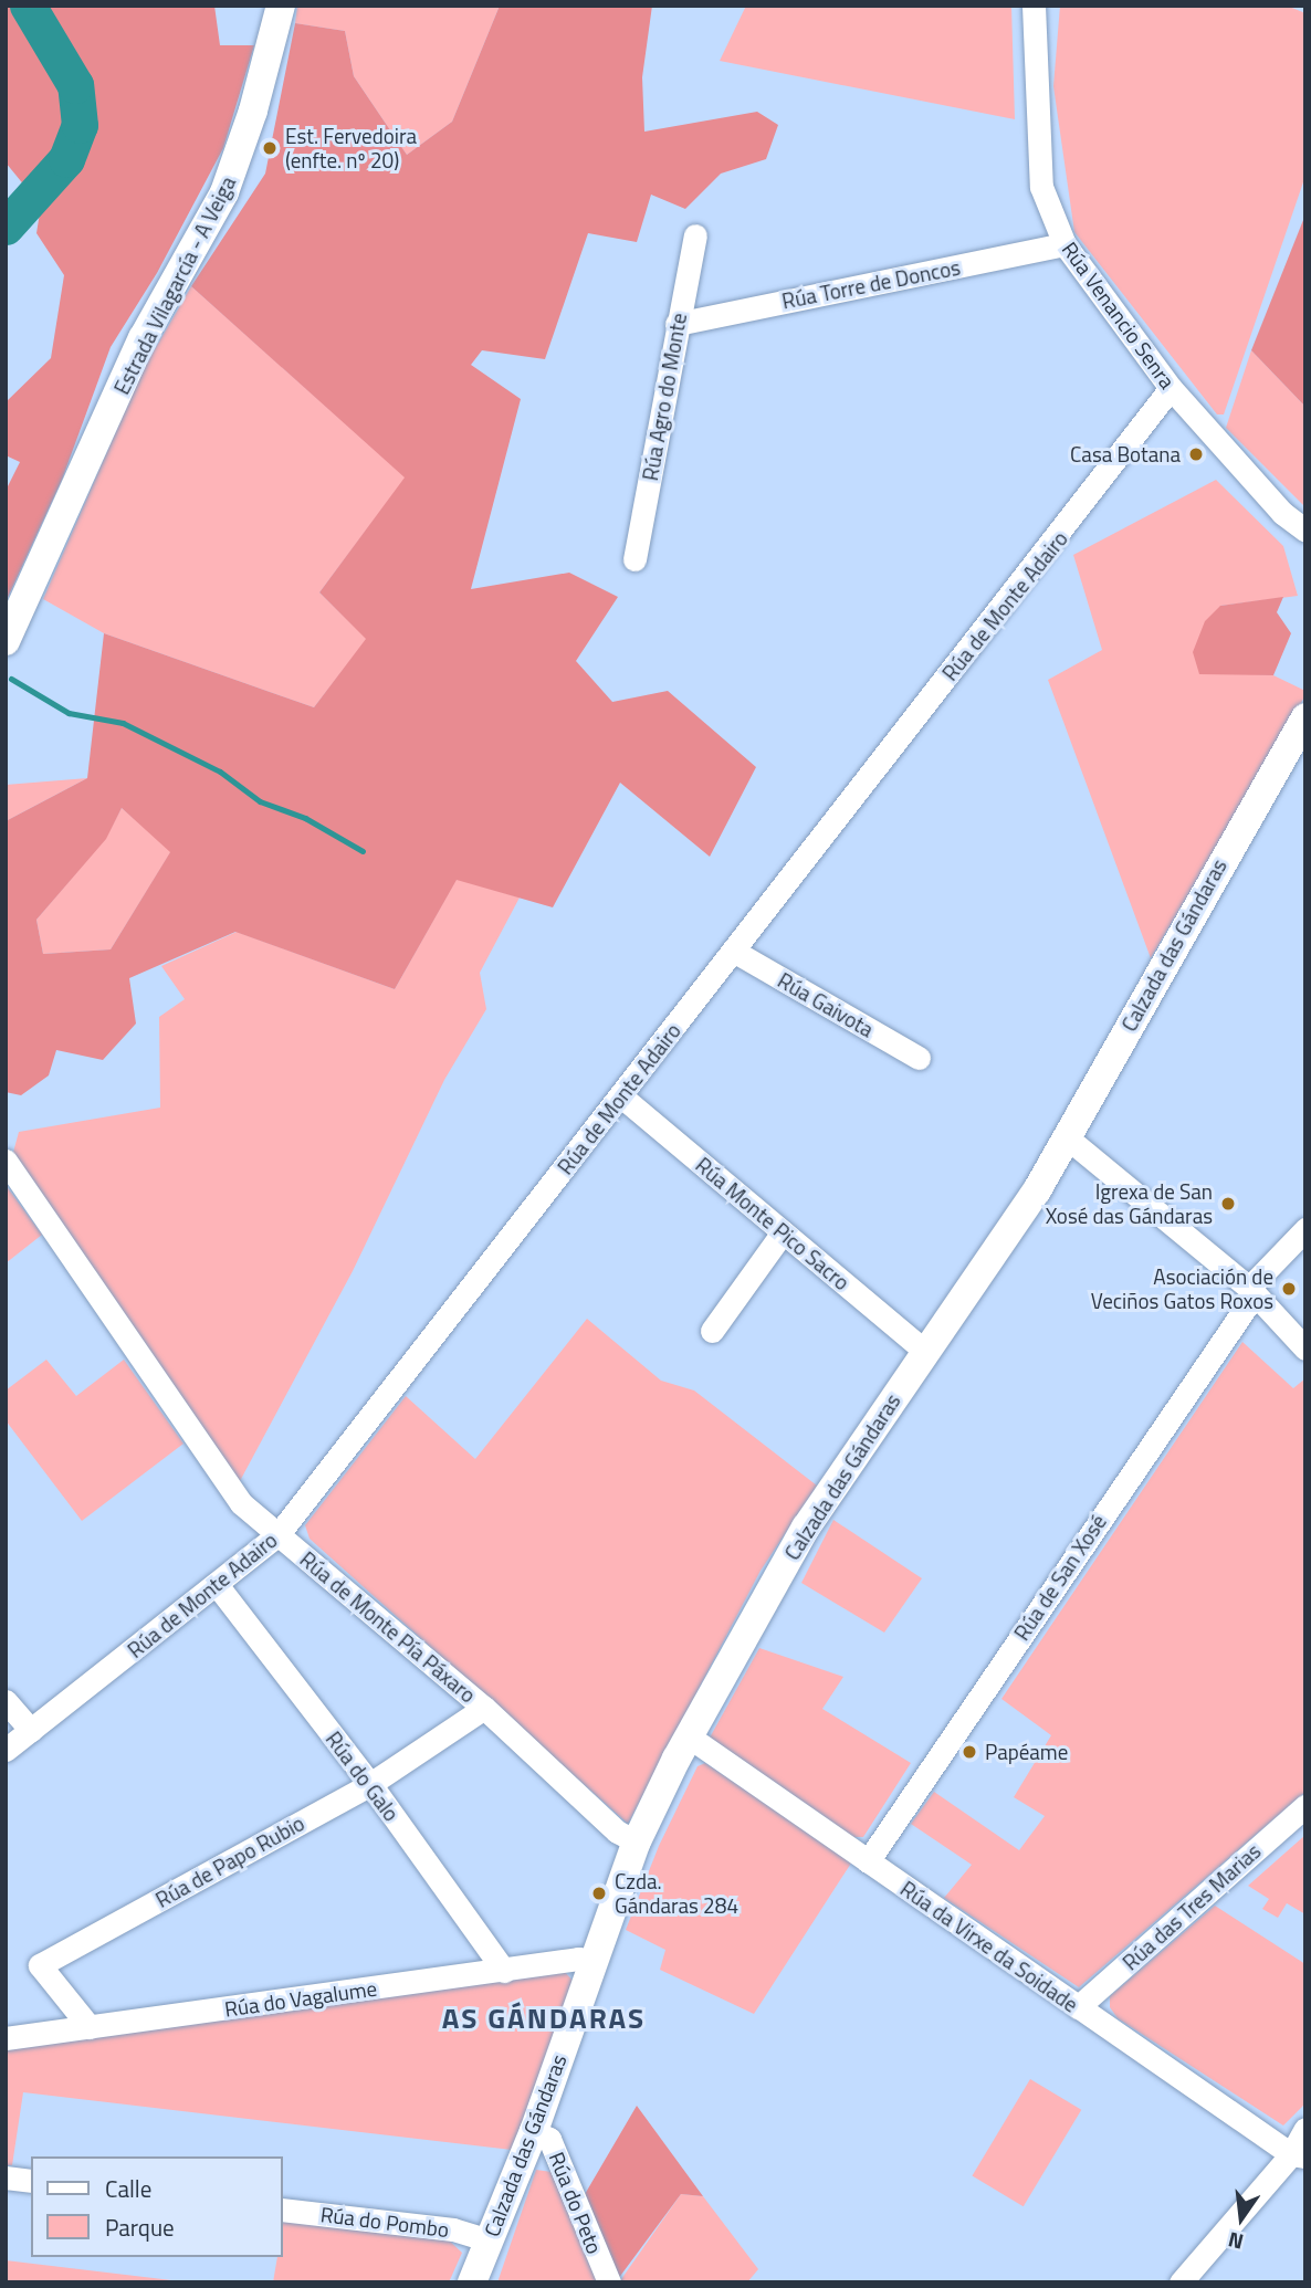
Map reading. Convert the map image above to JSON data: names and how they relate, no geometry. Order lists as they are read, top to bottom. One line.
{"streets":{"main road":["Estrada Vilagarcía - A Veiga","Calzada das Gándaras"],"street":["Rúa Torre de Doncos","Rúa Venancio Senra","Rúa Agro do Monte","Rúa de Monte Adairo","Rúa Gaivota","Rúa Monte Pico Sacro","Rúa de San Xosé","Rúa de Monte Pía Páxaro","Rúa do Galo","Rúa de Papo Rubio","Rúa das Tres Marias","Rúa da Virxe da Soidade","Rúa do Vagalume","Rúa do Peto","Rúa do Pombo"]},"crossings":[["Rúa Torre de Doncos","Rúa Venancio Senra"],["Rúa Torre de Doncos","Rúa Agro do Monte"],["Rúa Venancio Senra","Rúa de Monte Adairo"],["Rúa de Monte Adairo","Rúa Gaivota"],["Rúa de Monte Adairo","Rúa Monte Pico Sacro"],["Rúa de Monte Adairo","Rúa de Monte Pía Páxaro"],["Rúa de Monte Adairo","Rúa do Galo"],["Calzada das Gándaras","Rúa Monte Pico Sacro"],["Calzada das Gándaras","Rúa de Monte Pía Páxaro"],["Calzada das Gándaras","Rúa da Virxe da Soidade"],["Calzada das Gándaras","Rúa do Vagalume"],["Calzada das Gándaras","Rúa do Peto"],["Calzada das Gándaras","Rúa do Pombo"],["Rúa de San Xosé","Rúa da Virxe da Soidade"],["Rúa de Monte Pía Páxaro","Rúa de Papo Rubio"],["Rúa do Galo","Rúa de Papo Rubio"],["Rúa do Galo","Rúa do Vagalume"],["Rúa de Papo Rubio","Rúa do Vagalume"],["Rúa das Tres Marias","Rúa da Virxe da Soidade"]],"districts":["AS GÁNDARAS"],"places":["Est. Fervedoira (enfte. nº 20)","Casa Botana","Igrexa de San Xosé das Gándaras","Asociación de Veciños Gatos Roxos","Papéame","Czda. Gándaras 284"],"legend":["Calle","Parque"],"north":"bottom"}
